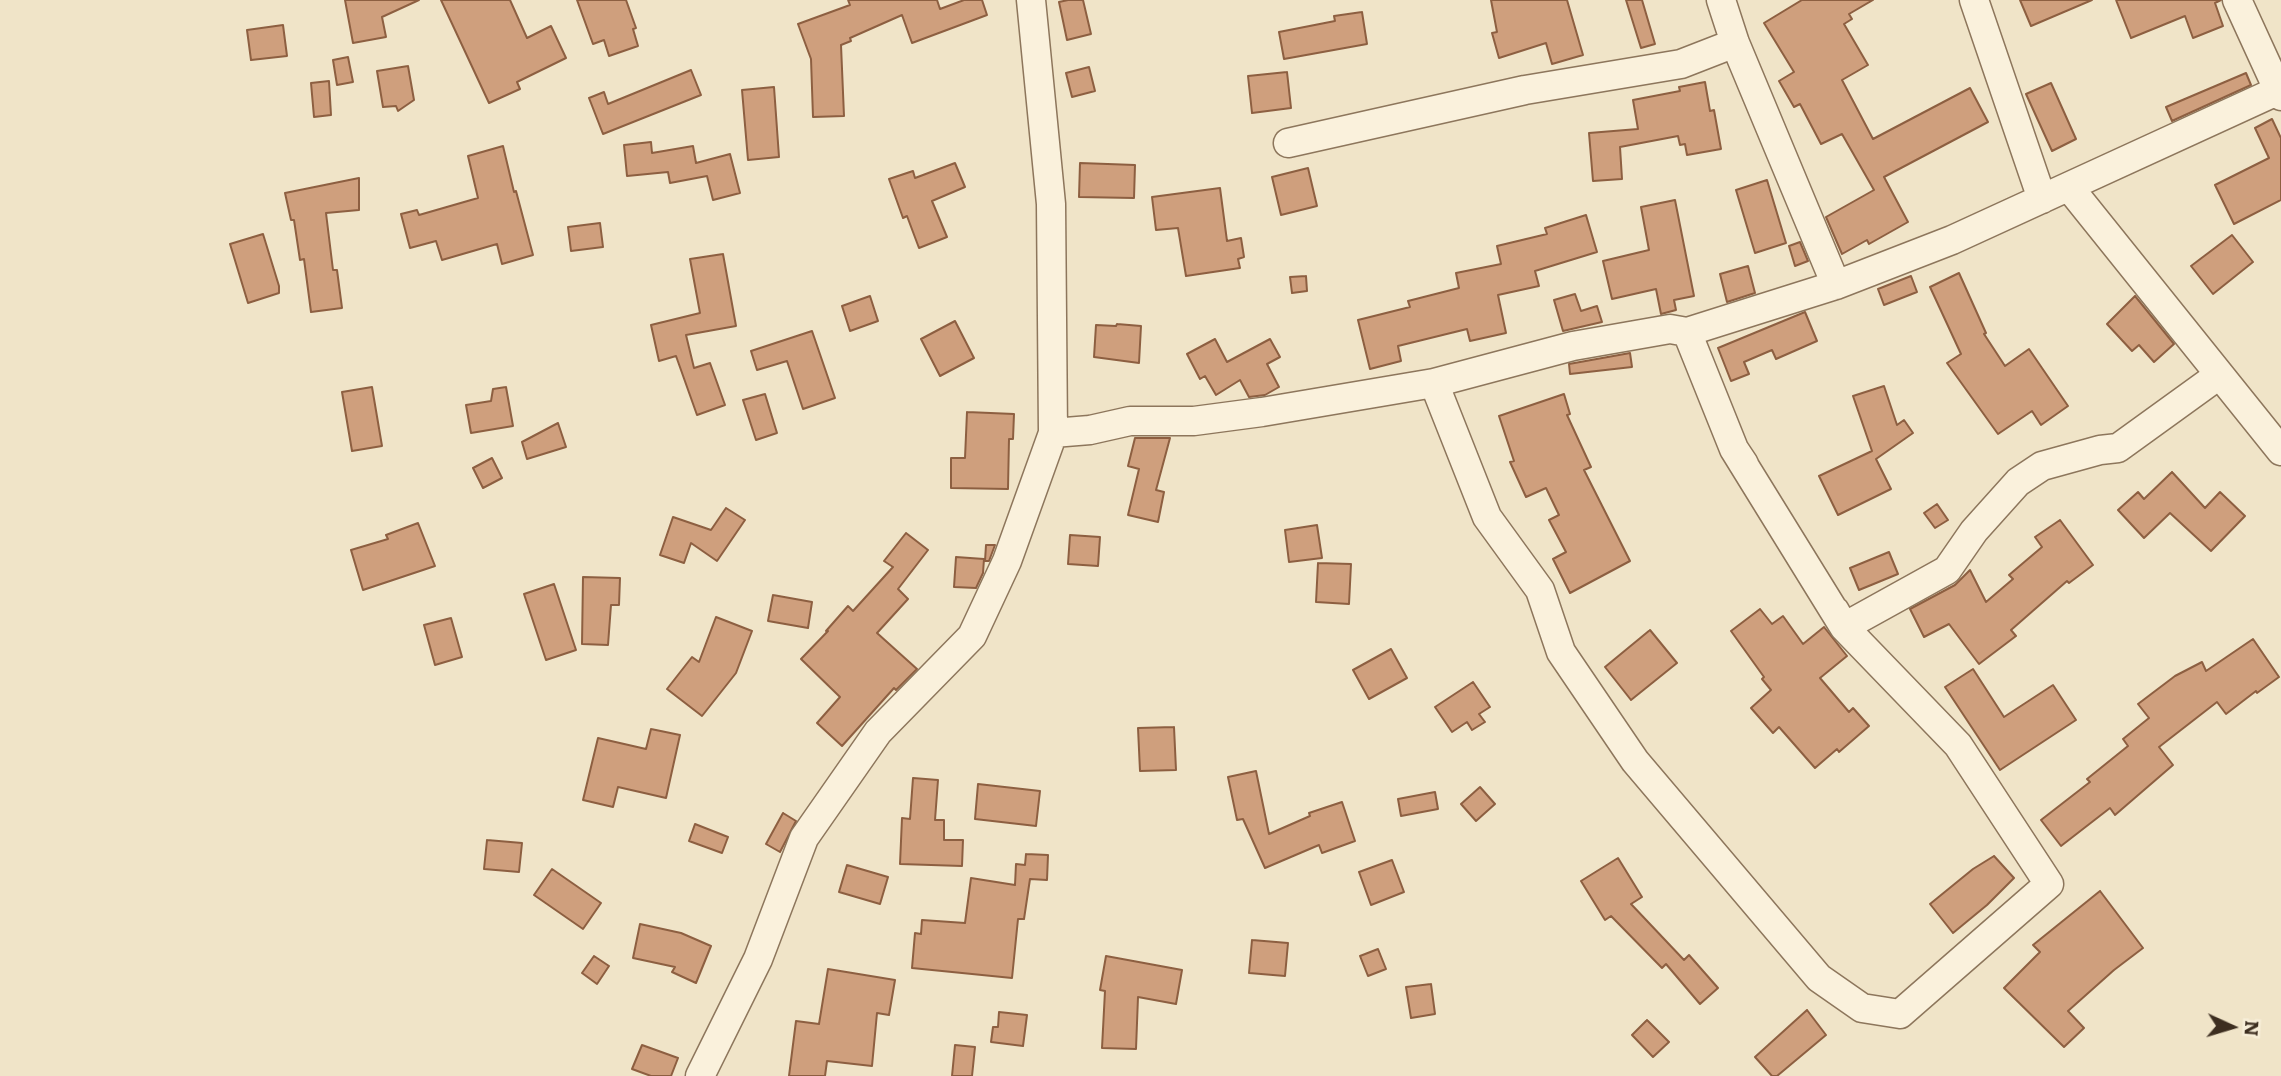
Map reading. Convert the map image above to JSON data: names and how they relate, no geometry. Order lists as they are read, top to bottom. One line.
{"north":"right"}
